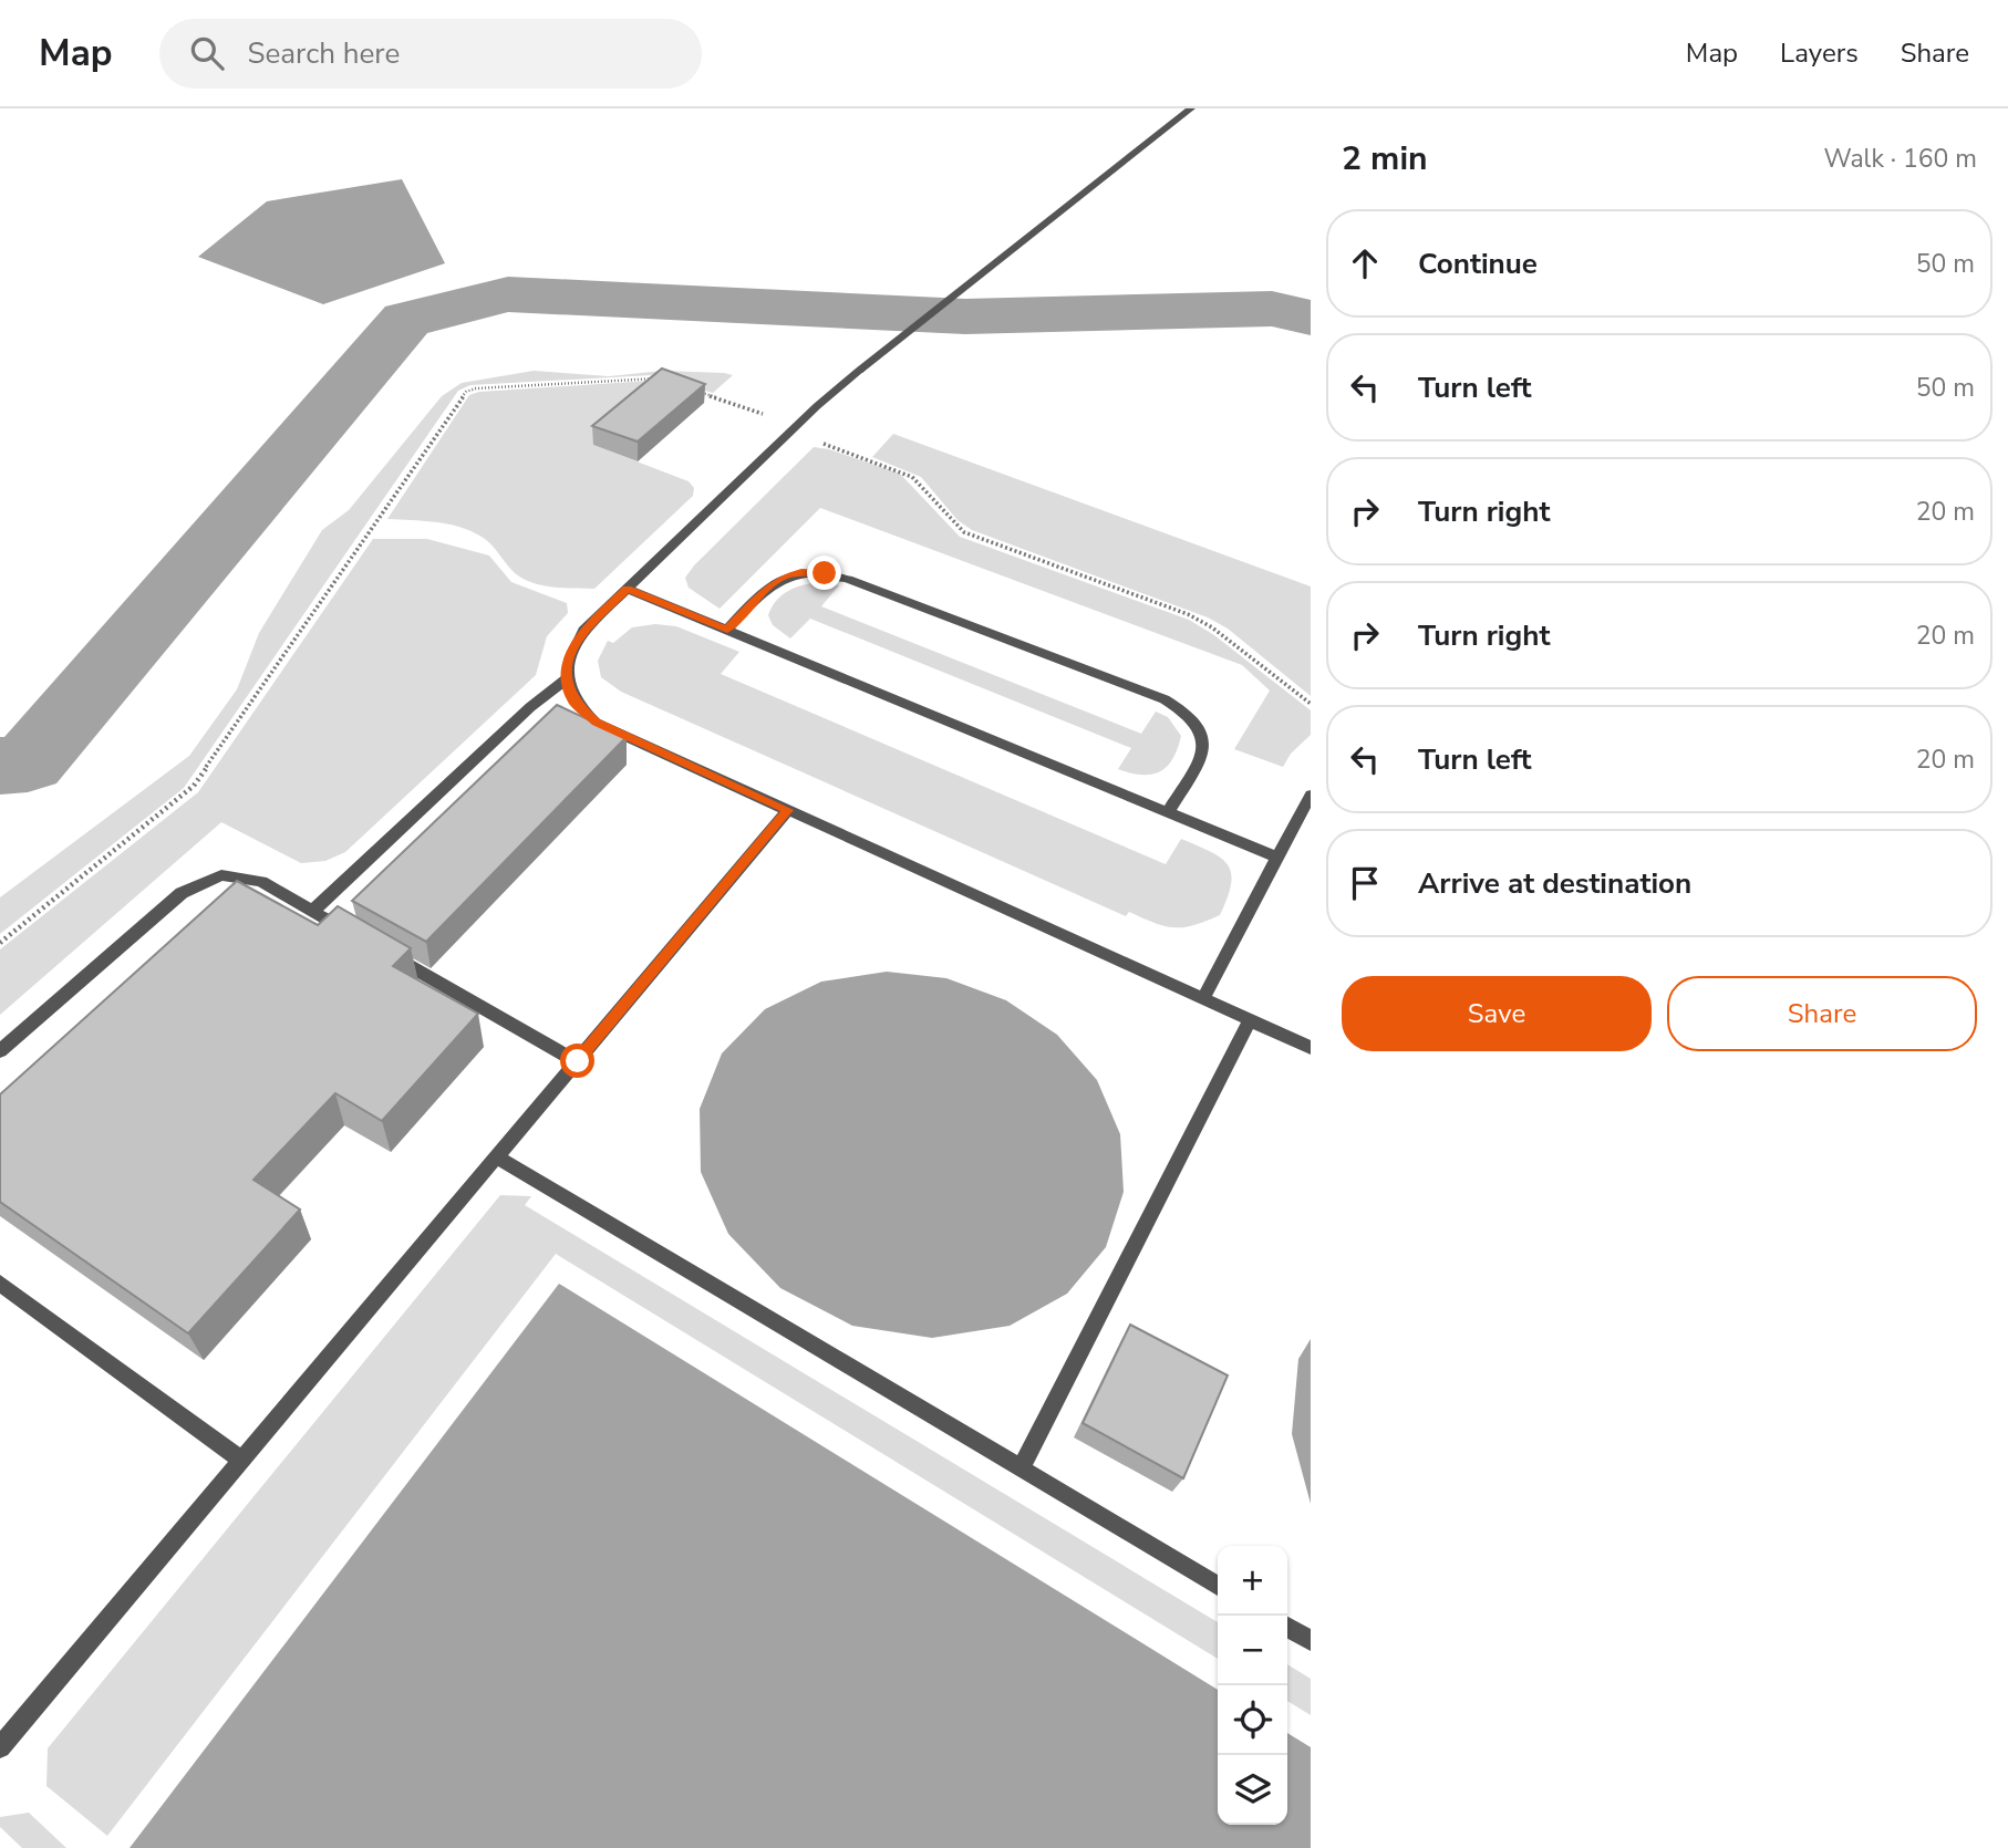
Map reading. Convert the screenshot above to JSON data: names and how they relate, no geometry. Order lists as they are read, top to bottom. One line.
{"page":{"header":"Map","search":"Search here","nav":["Map","Layers","Share"],"heading":["2 min","Walk · 160 m"],"list":[["Continue","50 m"],["Turn left","50 m"],["Turn right","20 m"],["Turn right","20 m"],["Turn left","20 m"],"Arrive at destination"],"buttons":["Save","Share"],"map_buttons":["+","−"]}}
